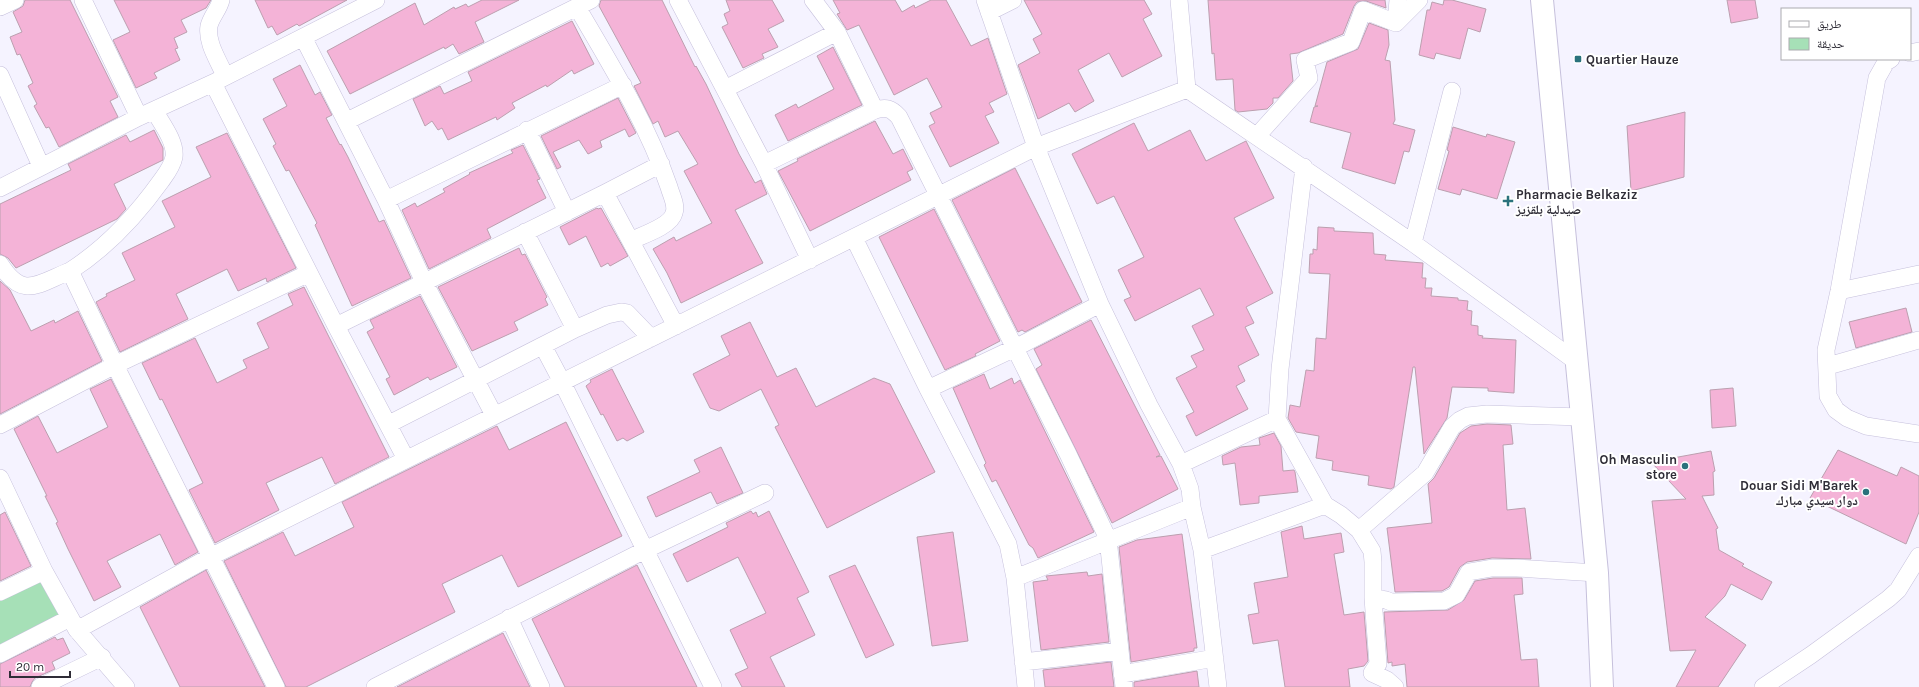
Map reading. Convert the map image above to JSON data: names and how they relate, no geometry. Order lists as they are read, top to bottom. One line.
{"places":{"transit":["Quartier Hauze"],"health":["Pharmacie Belkaziz صيدلية بلقزيز"],"other":["Oh Masculin store","Douar Sidi M'Barek دوار سيدي مبارك"]},"legend":["طريق","حديقة"],"scale_bar":"20 m"}
